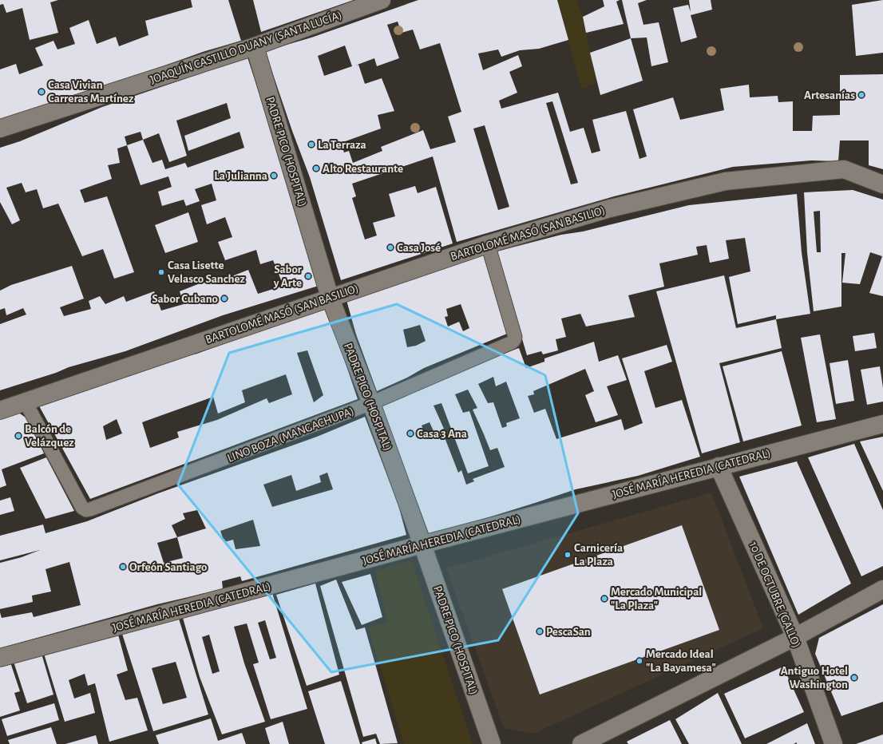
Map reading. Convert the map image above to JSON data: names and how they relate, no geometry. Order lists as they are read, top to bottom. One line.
{"streets":{"street":["JOAQUÍN CASTILLO DUANY (SANTA LUCÍA)","PADRE PICO (HOSPITAL)","BARTOLOMÉ MASÓ (SAN BASILIO)","JOSÉ MARÍA HEREDIA (CATEDRAL)","10 DE OCTUBRE (GALLO)"],"lane":["LINO BOZA (MANGACHUPA)"]},"crossings":[["JOAQUÍN CASTILLO DUANY (SANTA LUCÍA)","PADRE PICO (HOSPITAL)"],["PADRE PICO (HOSPITAL)","BARTOLOMÉ MASÓ (SAN BASILIO)"],["PADRE PICO (HOSPITAL)","LINO BOZA (MANGACHUPA)"],["PADRE PICO (HOSPITAL)","JOSÉ MARÍA HEREDIA (CATEDRAL)"],["BARTOLOMÉ MASÓ (SAN BASILIO)","LINO BOZA (MANGACHUPA)"],["JOSÉ MARÍA HEREDIA (CATEDRAL)","10 DE OCTUBRE (GALLO)"]],"places":["Casa Vivian Carreras Martínez","Artesanías","La Terraza","Alto Restaurante","La Julianna","Casa José","Casa Lisette Velasco Sanchez","Sabor y Arte","Sabor Cubano","Casa 3 Ana","Balcón de Velázquez","Carnicería La Plaza","Orfeón Santiago","Mercado Municipal \"La Plaza\"","PescaSan","Mercado Ideal \"La Bayamesa\"","Antiguo Hotel Washington"]}
